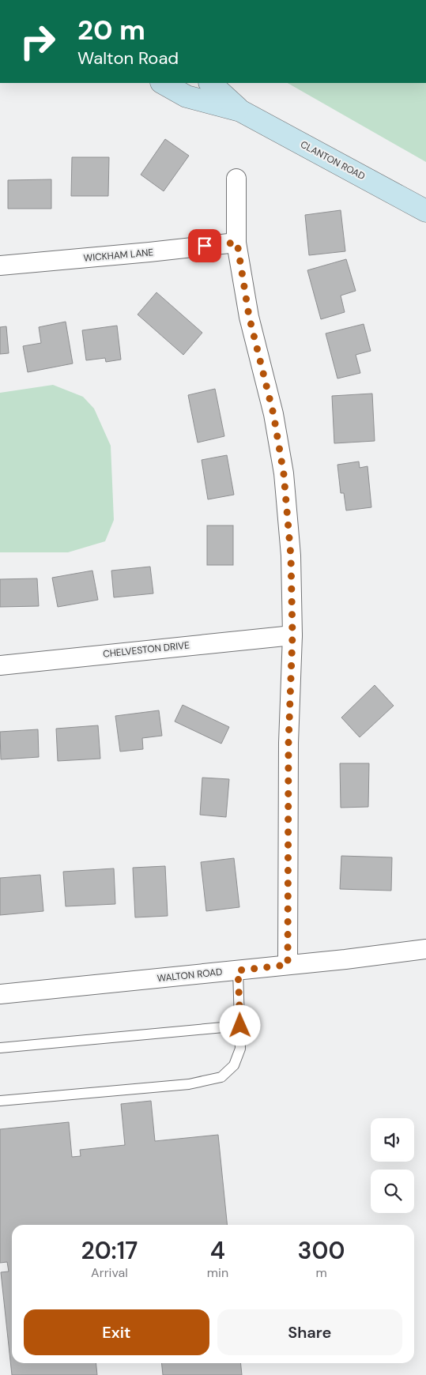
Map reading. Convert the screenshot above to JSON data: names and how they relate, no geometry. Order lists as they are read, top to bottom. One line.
{"streets":{"main road":["CLANTON ROAD"],"street":["WICKHAM LANE","CHELVESTON DRIVE","WALTON ROAD"]},"page":{"turn":["20 m","Walton Road"],"eta":["20:17","Arrival","4","min","300","m"],"buttons":["Exit","Share"]}}
